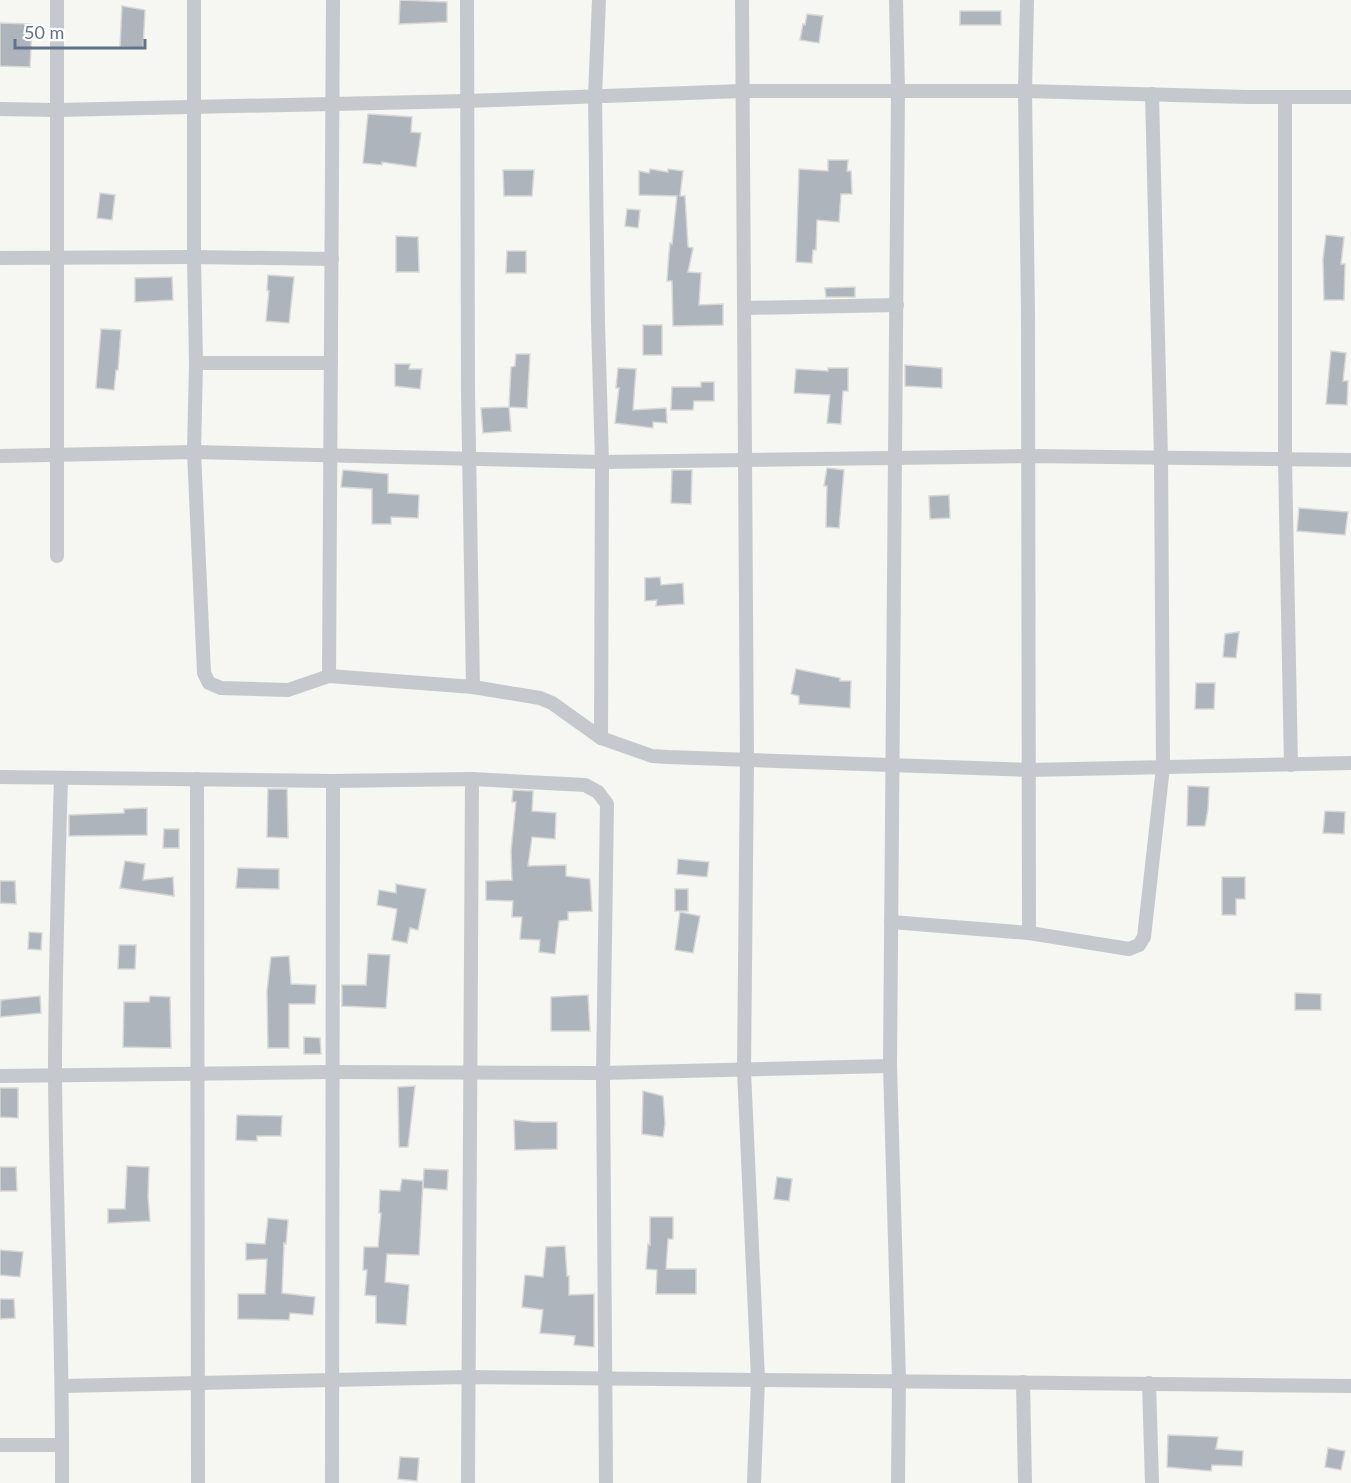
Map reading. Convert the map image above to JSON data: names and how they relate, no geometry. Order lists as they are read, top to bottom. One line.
{"scale_bar":"50 m"}
